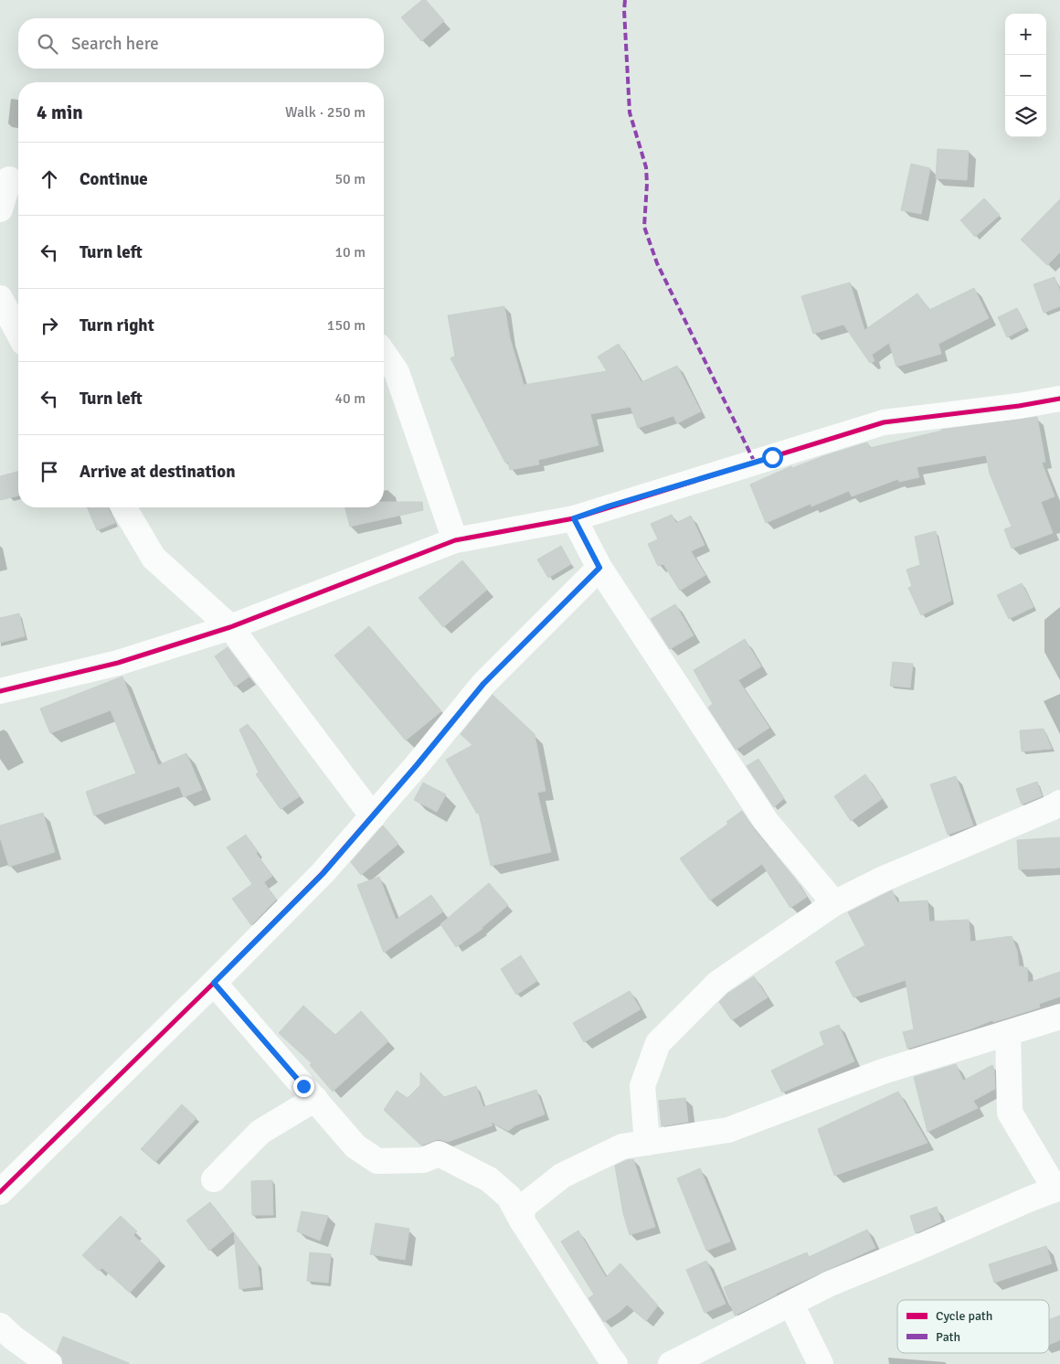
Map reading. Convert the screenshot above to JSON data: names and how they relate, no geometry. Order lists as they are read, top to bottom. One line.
{"legend":["Cycle path","Path"],"page":{"map_buttons":["+","−"],"search":"Search here","heading":["4 min","Walk · 250 m"],"list":[["Continue","50 m"],["Turn left","10 m"],["Turn right","150 m"],["Turn left","40 m"],"Arrive at destination"]}}
